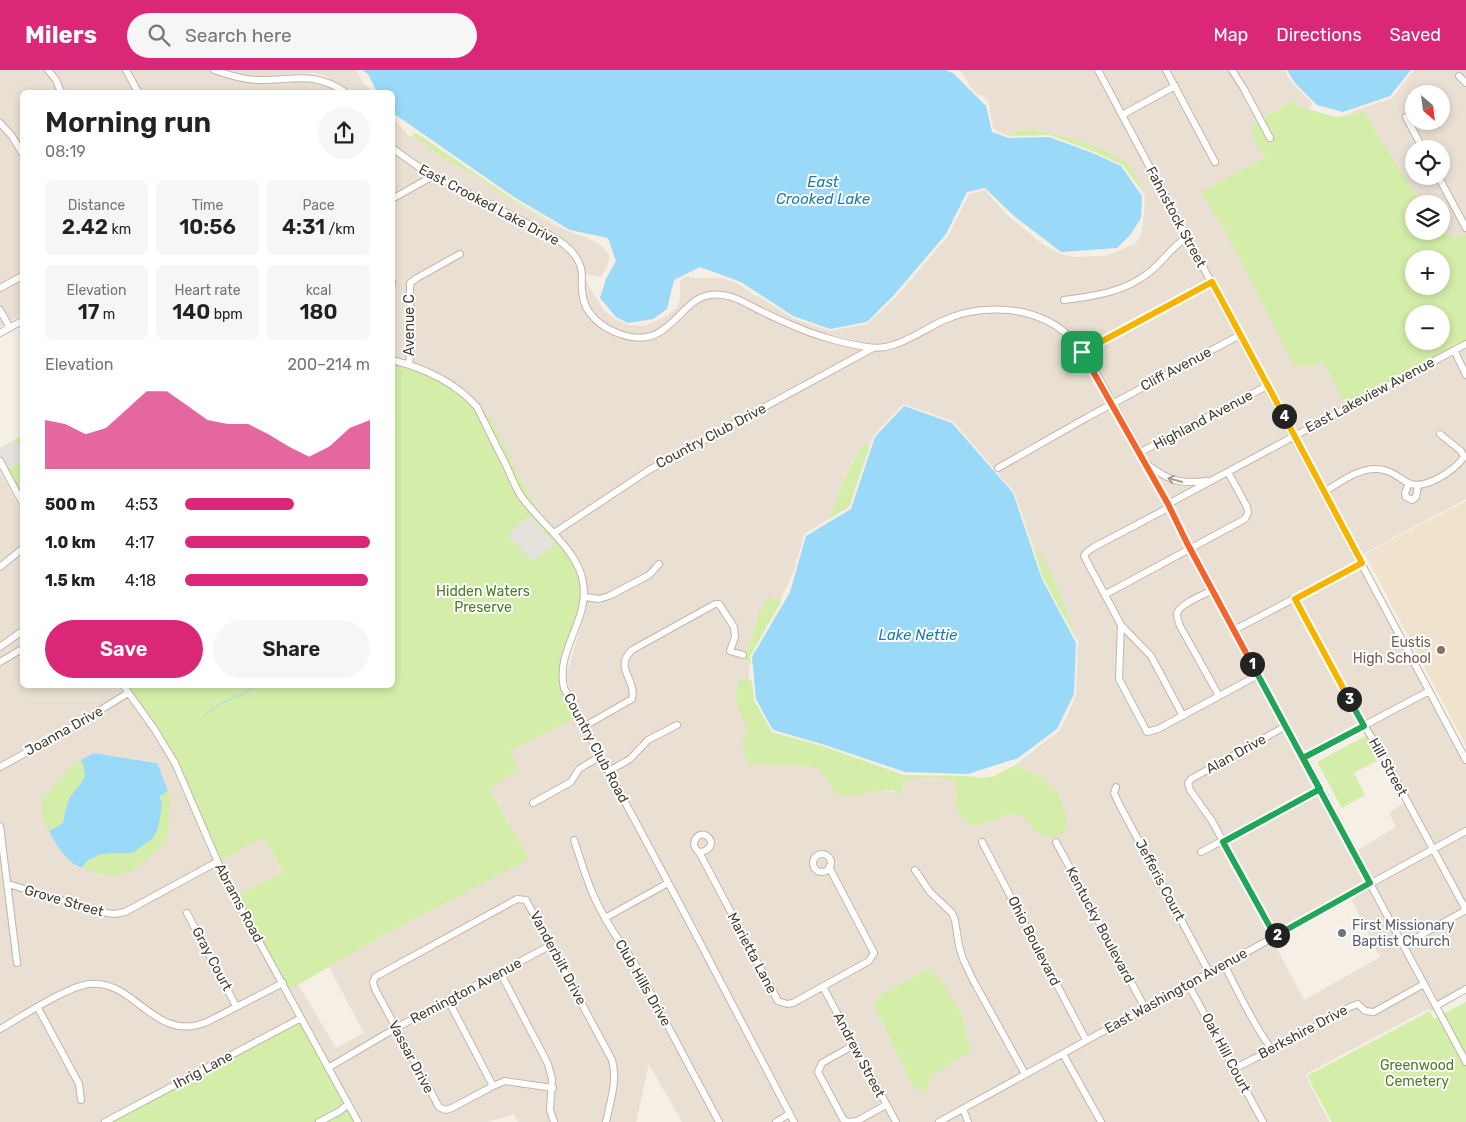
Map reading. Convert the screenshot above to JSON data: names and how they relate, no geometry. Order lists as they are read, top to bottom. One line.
{"streets":{"street":["East Crooked Lake Drive","Fahnstock Street","Avenue C","Cliff Avenue","East Lakeview Avenue","Highland Avenue","Country Club Drive","Joanna Drive","Country Club Road","Alan Drive","Hill Street","Jefferis Court","Grove Street","Abrams Road","Kentucky Boulevard","Ohio Boulevard","Marietta Lane","Vanderbilt Drive","Gray Court","Club Hills Drive","Remington Avenue","East Washington Avenue","Berkshire Drive","Oak Hill Court","Andrew Street","Vassar Drive","Ihrig Lane"]},"crossings":[["East Crooked Lake Drive","Cliff Avenue"],["East Crooked Lake Drive","East Lakeview Avenue"],["East Crooked Lake Drive","Highland Avenue"],["East Crooked Lake Drive","Country Club Drive"],["East Crooked Lake Drive","Alan Drive"],["East Crooked Lake Drive","East Washington Avenue"],["East Crooked Lake Drive","Berkshire Drive"],["Fahnstock Street","Cliff Avenue"],["Fahnstock Street","East Lakeview Avenue"],["Fahnstock Street","Highland Avenue"],["Avenue C","Country Club Road"],["Country Club Drive","Country Club Road"],["Joanna Drive","Abrams Road"],["Hill Street","East Washington Avenue"],["Jefferis Court","East Washington Avenue"],["Grove Street","Abrams Road"],["Abrams Road","Remington Avenue"],["Abrams Road","Ihrig Lane"],["Kentucky Boulevard","East Washington Avenue"],["Ohio Boulevard","East Washington Avenue"],["Marietta Lane","Andrew Street"],["Vanderbilt Drive","Remington Avenue"],["Vanderbilt Drive","Vassar Drive"],["Remington Avenue","Vassar Drive"],["East Washington Avenue","Oak Hill Court"],["Berkshire Drive","Oak Hill Court"]],"water":["East Crooked Lake","Lake Nettie"],"parks":["Hidden Waters Preserve","Greenwood Cemetery"],"places":["Eustis High School","First Missionary Baptist Church"],"north":"bottom right","page":{"header":"Milers","search":"Search here","nav":["Map","Directions","Saved"],"map_buttons":["+","−"],"heading":["Morning run","08:19"],"stats":[["Distance","2.42 km"],["Time","10:56"],["Pace","4:31 /km"],["Elevation","17 m"],["Heart rate","140 bpm"],["kcal","180"]],"chart":["Elevation","200–214 m"],"pins":["4","1","3","2"],"list":[{"name":"500 m","note":"4:53"},{"name":"1.0 km","note":"4:17"},{"name":"1.5 km","note":"4:18"}],"buttons":["Save","Share"]}}
